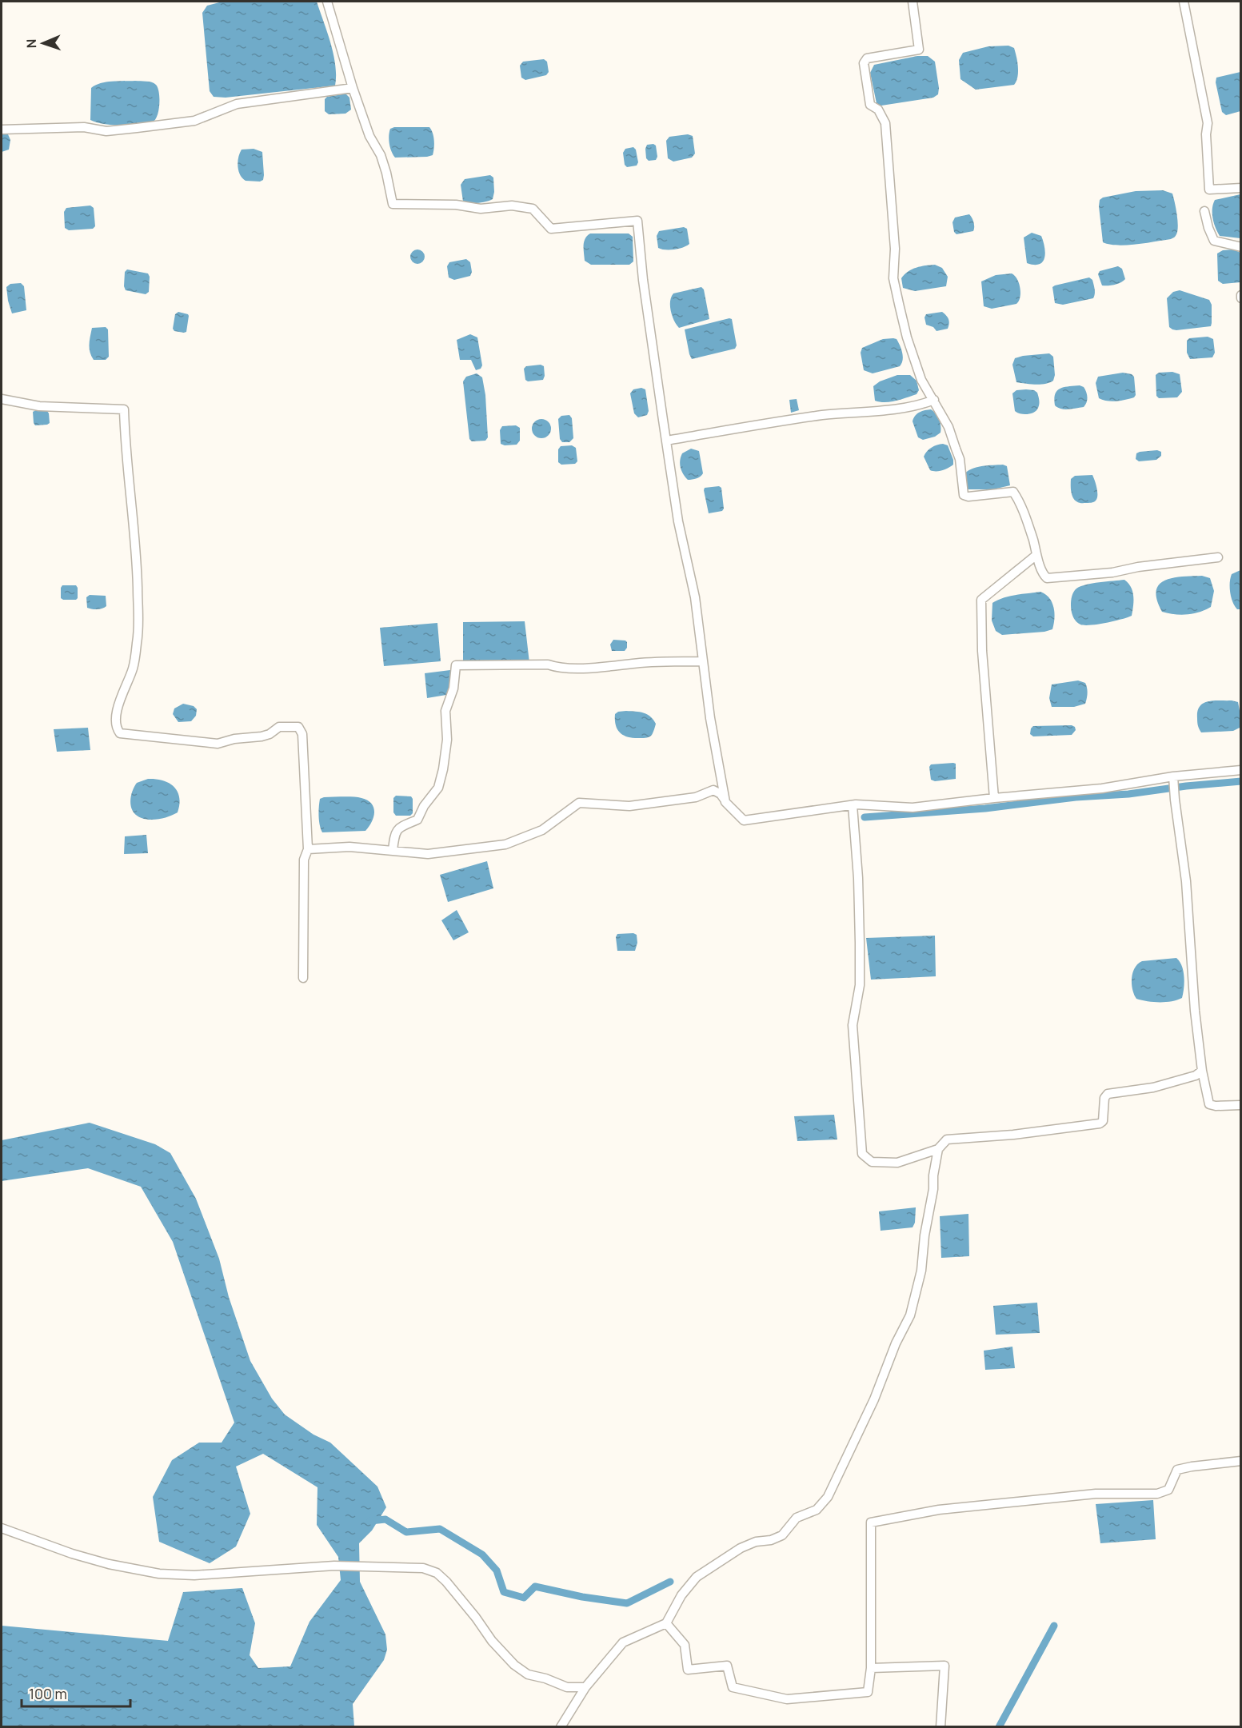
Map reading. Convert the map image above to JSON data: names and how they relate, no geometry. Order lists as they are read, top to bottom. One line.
{"scale_bar":"100 m","north":"left"}
